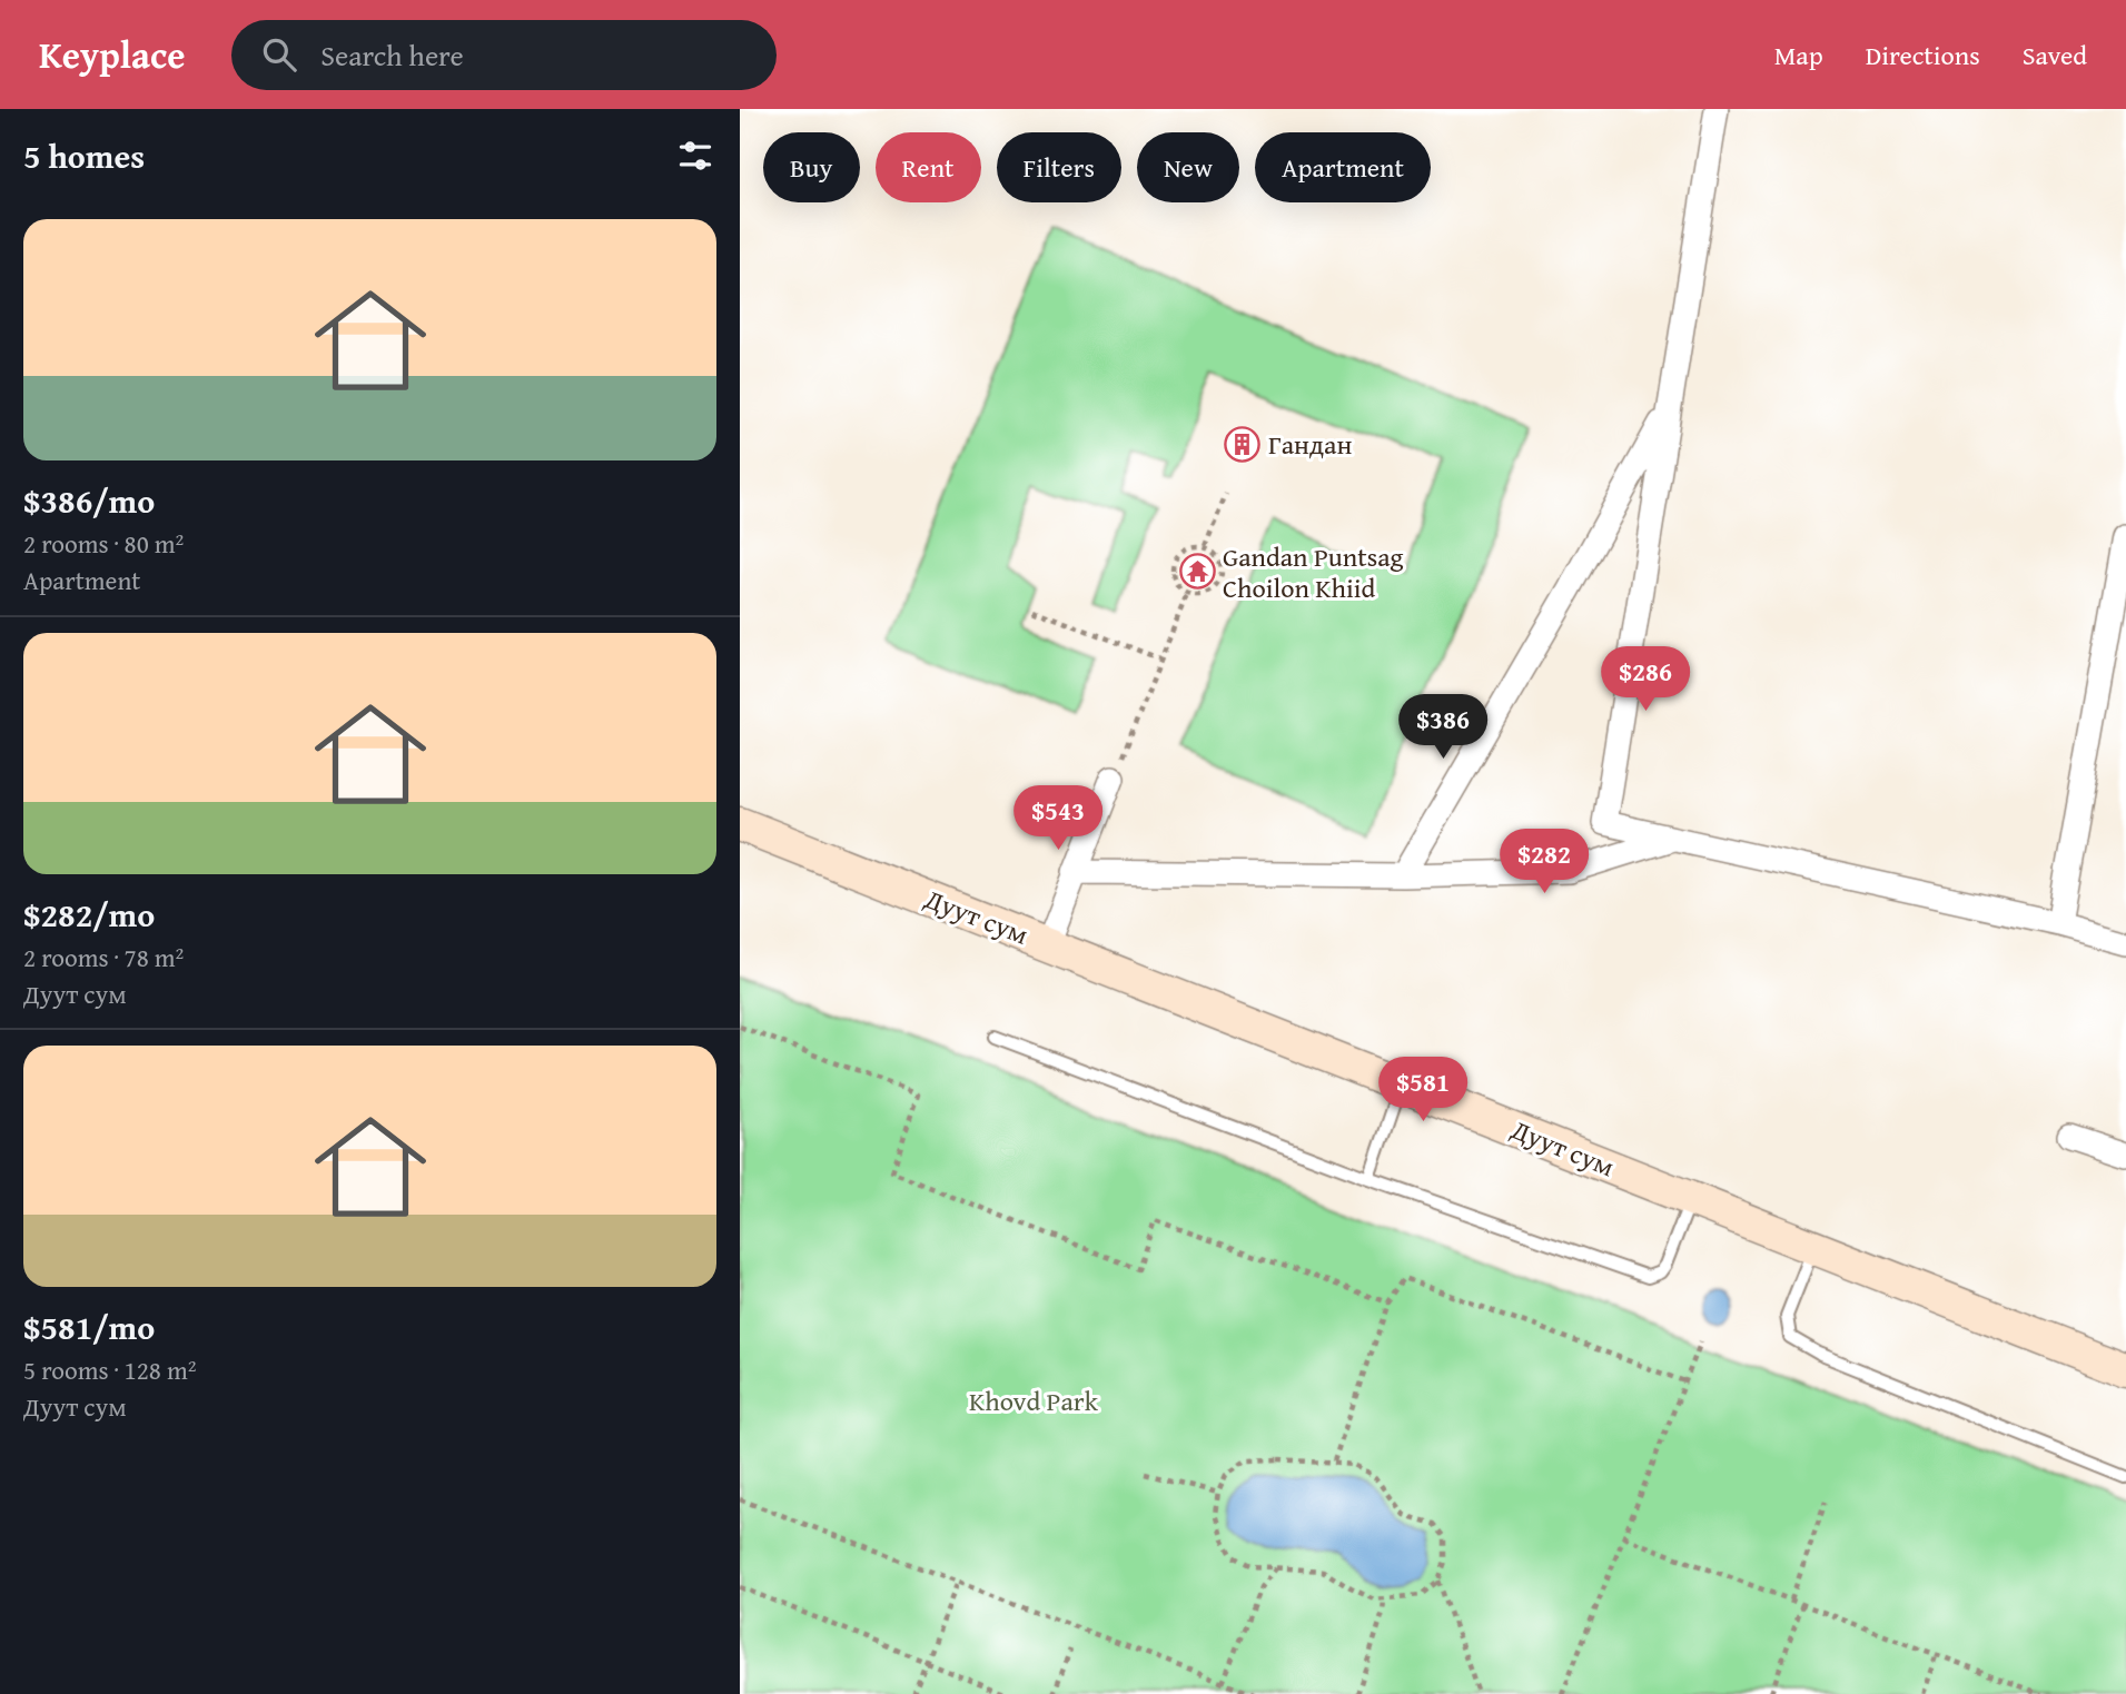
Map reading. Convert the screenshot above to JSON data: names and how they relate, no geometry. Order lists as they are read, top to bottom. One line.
{"streets":{"main road":["Дуут сум"]},"parks":["Khovd Park"],"places":{"building":["Гандан"],"temple":["Gandan Puntsag Choilon Khiid"]},"page":{"header":"Keyplace","search":"Search here","nav":["Map","Directions","Saved"],"heading":"5 homes","chip":["Buy","Rent","Filters","New","Apartment"],"list":[{"name":"$386/mo","note":"2 rooms · 80 m² · Apartment"},{"name":"$282/mo","note":"2 rooms · 78 m² · Дуут сум"},{"name":"$581/mo","note":"5 rooms · 128 m² · Дуут сум"}],"price":["$286","$386","$543","$282","$581"]}}
